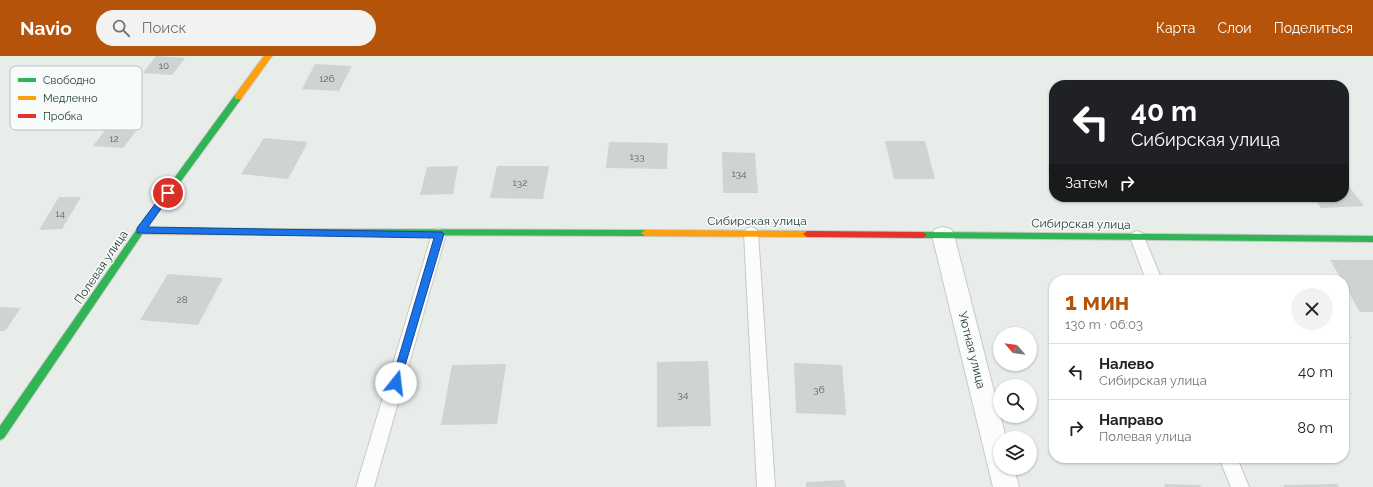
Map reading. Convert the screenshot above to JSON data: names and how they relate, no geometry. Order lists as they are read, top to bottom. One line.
{"streets":{"street":["Сибирская улица","Полевая улица","Уютная улица"]},"crossings":[["Сибирская улица","Полевая улица"],["Сибирская улица","Уютная улица"]],"house_numbers":["10","126","12","133","134","132","14","28","36","34"],"legend":["Свободно","Медленно","Пробка"],"north":"top left","page":{"header":"Navio","search":"Поиск","nav":["Карта","Слои","Поделиться"],"turn":["40 m","Сибирская улица"],"then":"Затем","heading":["1 мин","130 m · 06:03"],"list":[{"name":"Налево","note":"Сибирская улица","value":"40 m"},{"name":"Направо","note":"Полевая улица","value":"80 m"}]}}
